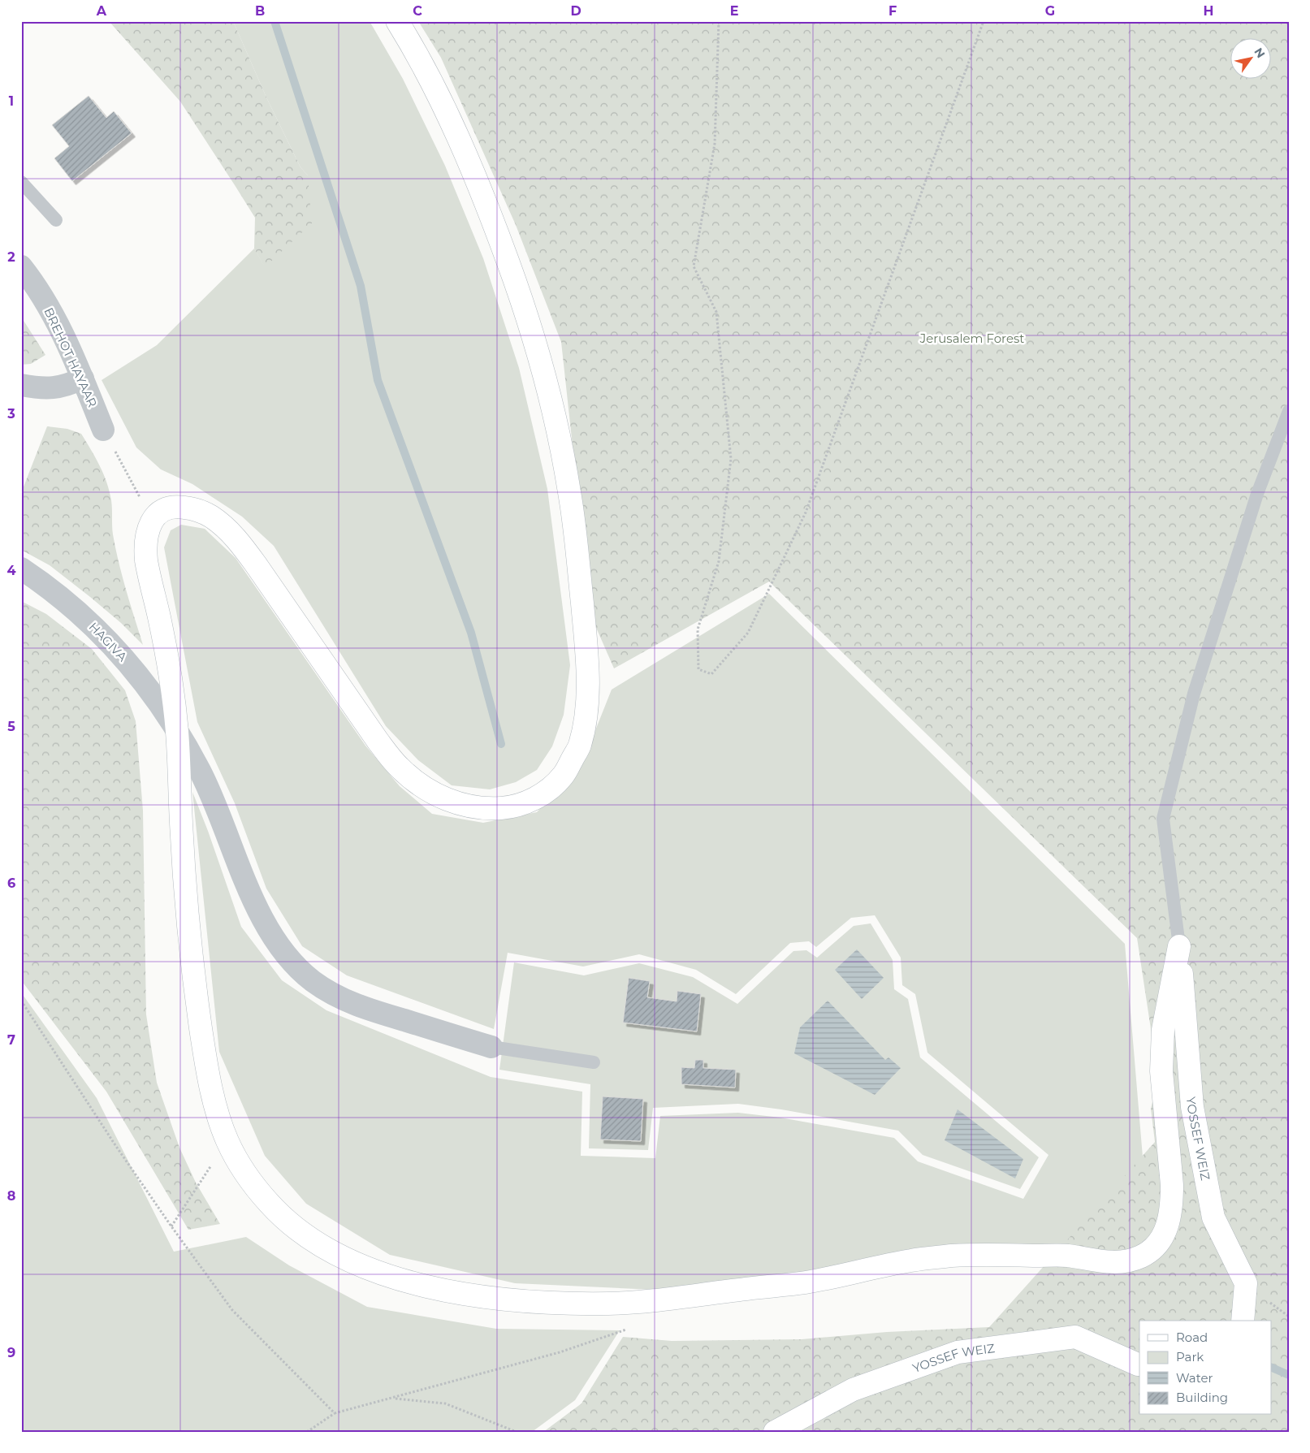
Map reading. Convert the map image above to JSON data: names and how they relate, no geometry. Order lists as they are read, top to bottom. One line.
{"streets":{"main road":["YOSSEF WEIZ"],"street":["BREHOT HAYAAR","HAGIVA"]},"parks":["Jerusalem Forest"],"legend":["Road","Park","Water","Building"],"north":"top right","grid":{"columns":["A","B","C","D","E","F","G","H"],"rows":["1","2","3","4","5","6","7","8","9"]}}
